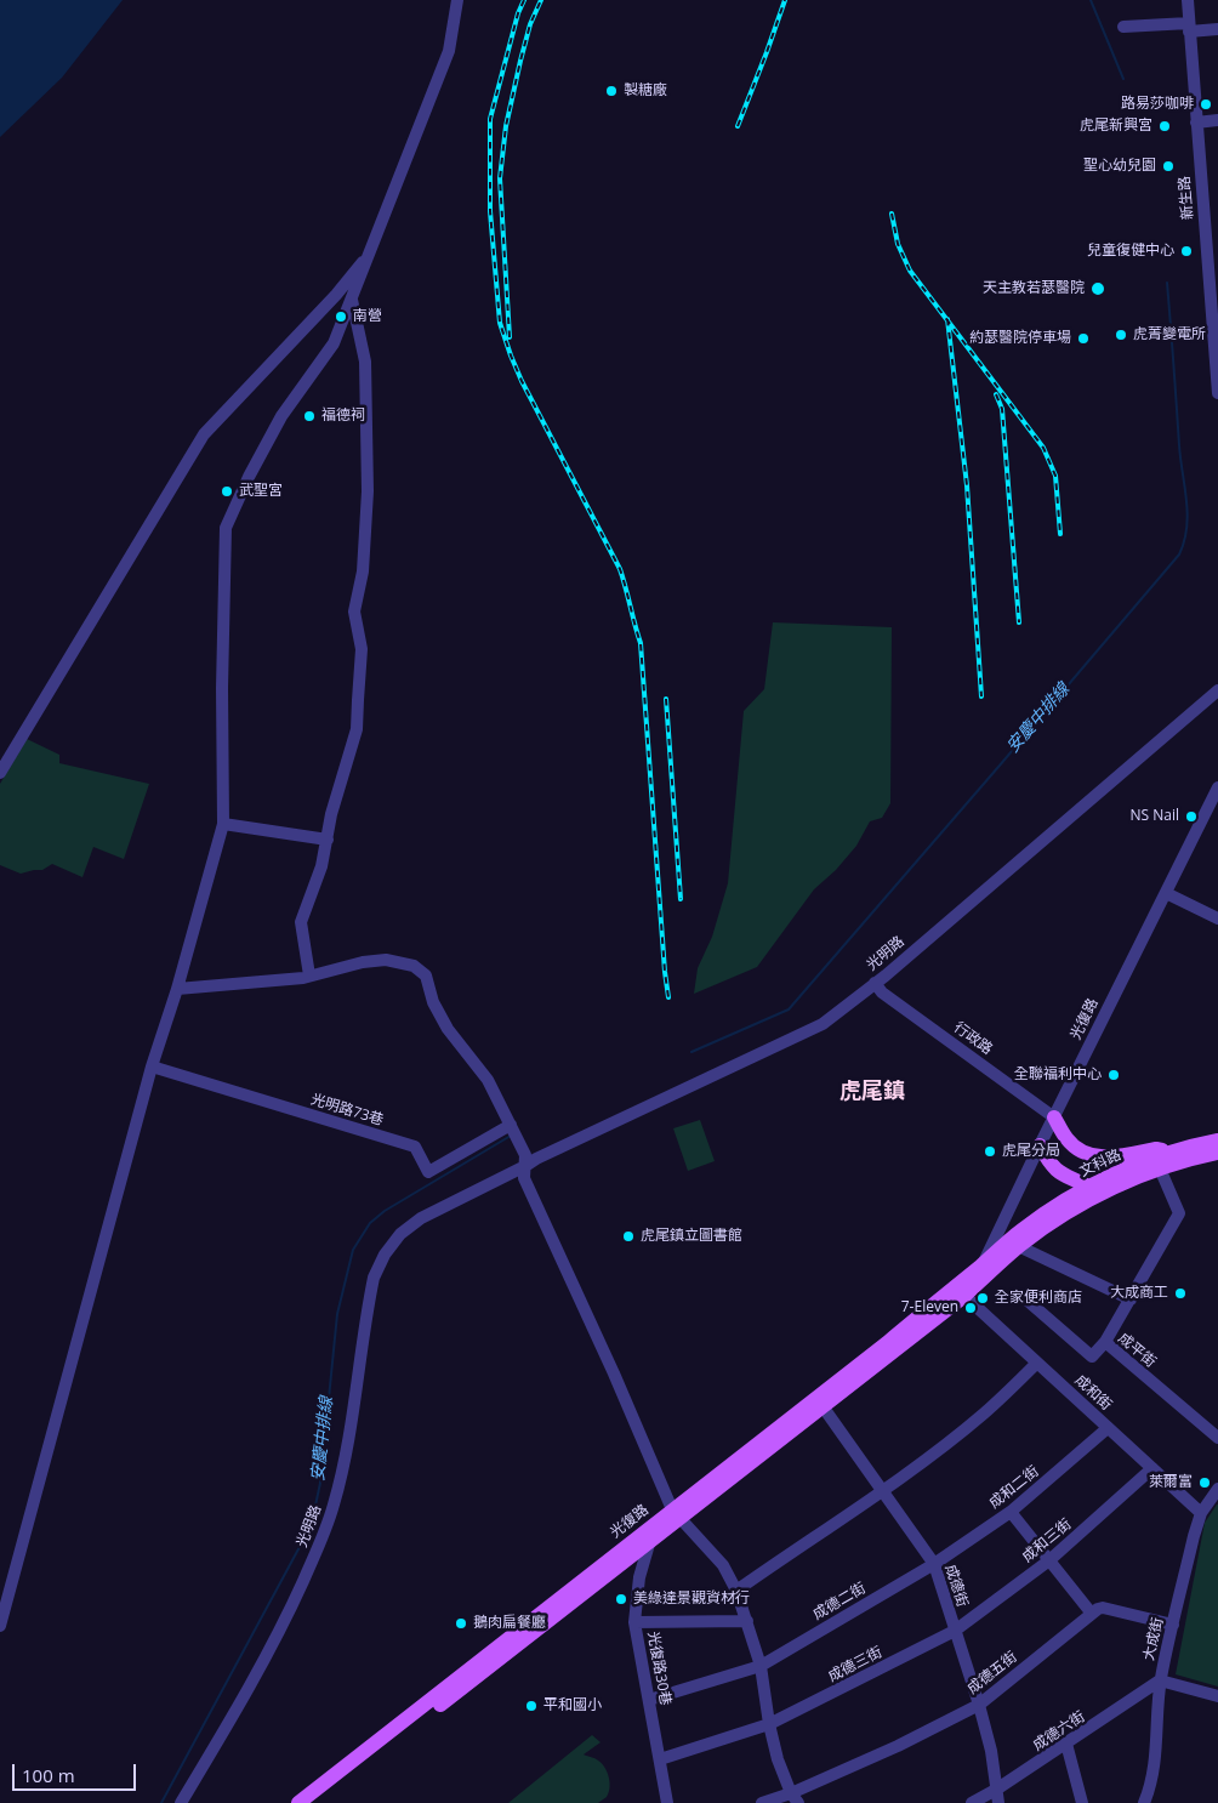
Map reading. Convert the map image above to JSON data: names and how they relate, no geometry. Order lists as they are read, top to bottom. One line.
{"streets":{"main road":["光復路","文科路"],"street":["新生路","光明路","行政路","光明路73巷","成平街","成和街","成和二街","成和三街","成德街","成德二街","大成街","成德三街","光復路30巷","成德五街","成德六街"]},"crossings":[["光明路","行政路"],["光復路","行政路"],["光復路","文科路"],["光復路","成和街"],["光復路","成德街"],["光復路","光復路30巷"],["文科路","成平街"],["文科路","成和街"],["成和街","成和二街"],["成和街","成和三街"],["成和街","大成街"],["成和二街","成德街"],["成和二街","成德二街"],["成和三街","成德街"],["成和三街","成德三街"],["成德街","成德二街"],["成德街","成德三街"],["成德街","成德五街"],["成德街","成德六街"],["成德二街","光復路30巷"],["大成街","成德六街"],["成德三街","光復路30巷"]],"districts":["虎尾鎮"],"water":["安慶中排線"],"places":["製糖廠","路易莎咖啡","虎尾新興宮","聖心幼兒園","兒童復健中心","天主教若瑟醫院","南營","虎菁變電所","約瑟醫院停車場","福德祠","武聖宮","NS Nail","全聯福利中心","虎尾分局","虎尾鎮立圖書館","大成商工","全家便利商店","7-Eleven","萊爾富","美綠達景觀資材行","鵝肉扁餐廳","平和國小"],"scale_bar":"100 m"}
